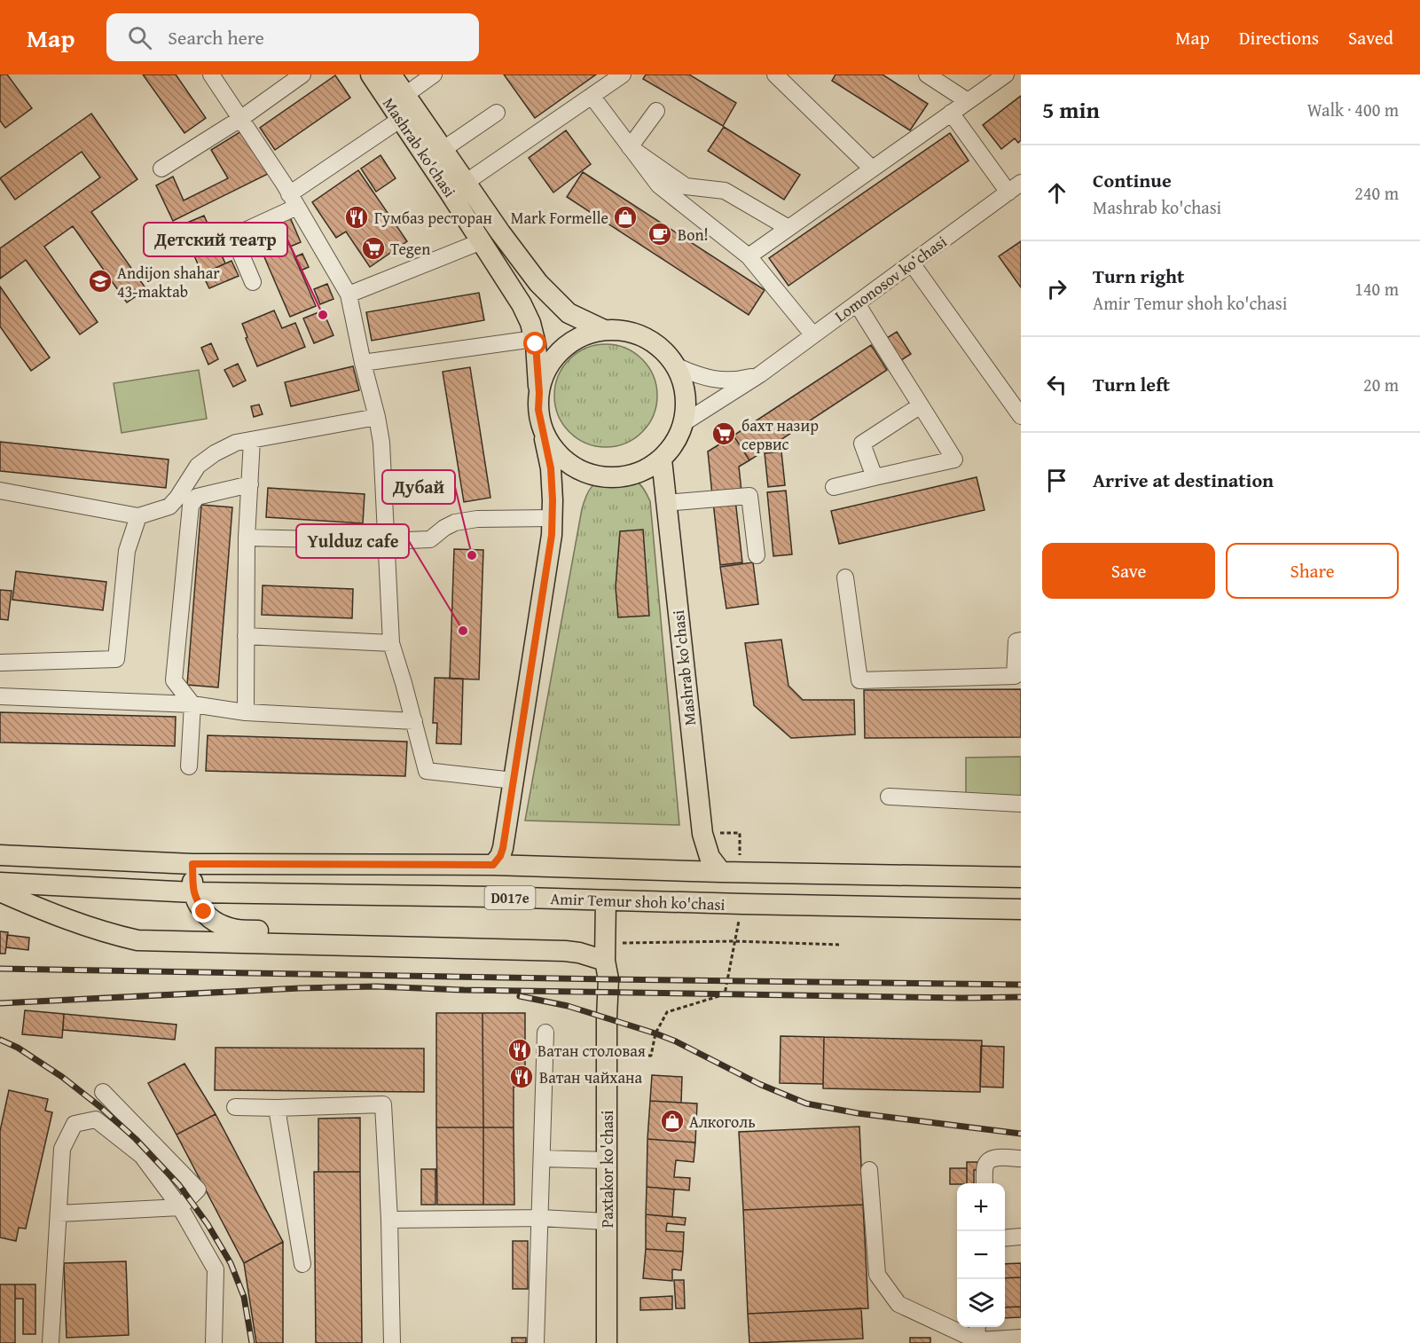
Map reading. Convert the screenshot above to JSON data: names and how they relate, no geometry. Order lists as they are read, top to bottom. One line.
{"streets":{"main road":["Mashrab ko'chasi","D017e","Amir Temur shoh ko'chasi","Paxtakor ko'chasi"],"street":["Lomonosov koʻchasi"]},"crossings":[["Mashrab ko'chasi","Lomonosov koʻchasi"],["Mashrab ko'chasi","Amir Temur shoh ko'chasi"],["Amir Temur shoh ko'chasi","Paxtakor ko'chasi"]],"places":{"restaurant":["Гумбаз ресторан","Ватан столовая","Ватан чайхана"],"shop":["Mark Formelle","Алкоголь"],"cafe":["Bon!"],"supermarket":["Tegen","бахт назир сервис"],"school or university":["Andijon shahar 43-maktab"],"other":["Детский театр","Дубай","Yulduz cafe"]},"page":{"header":"Map","search":"Search here","nav":["Map","Directions","Saved"],"heading":["5 min","Walk · 400 m"],"list":[["Continue","Mashrab ko'chasi","240 m"],["Turn right","Amir Temur shoh ko'chasi","140 m"],["Turn left","20 m"],"Arrive at destination"],"buttons":["Save","Share"],"map_buttons":["+","−"]}}
